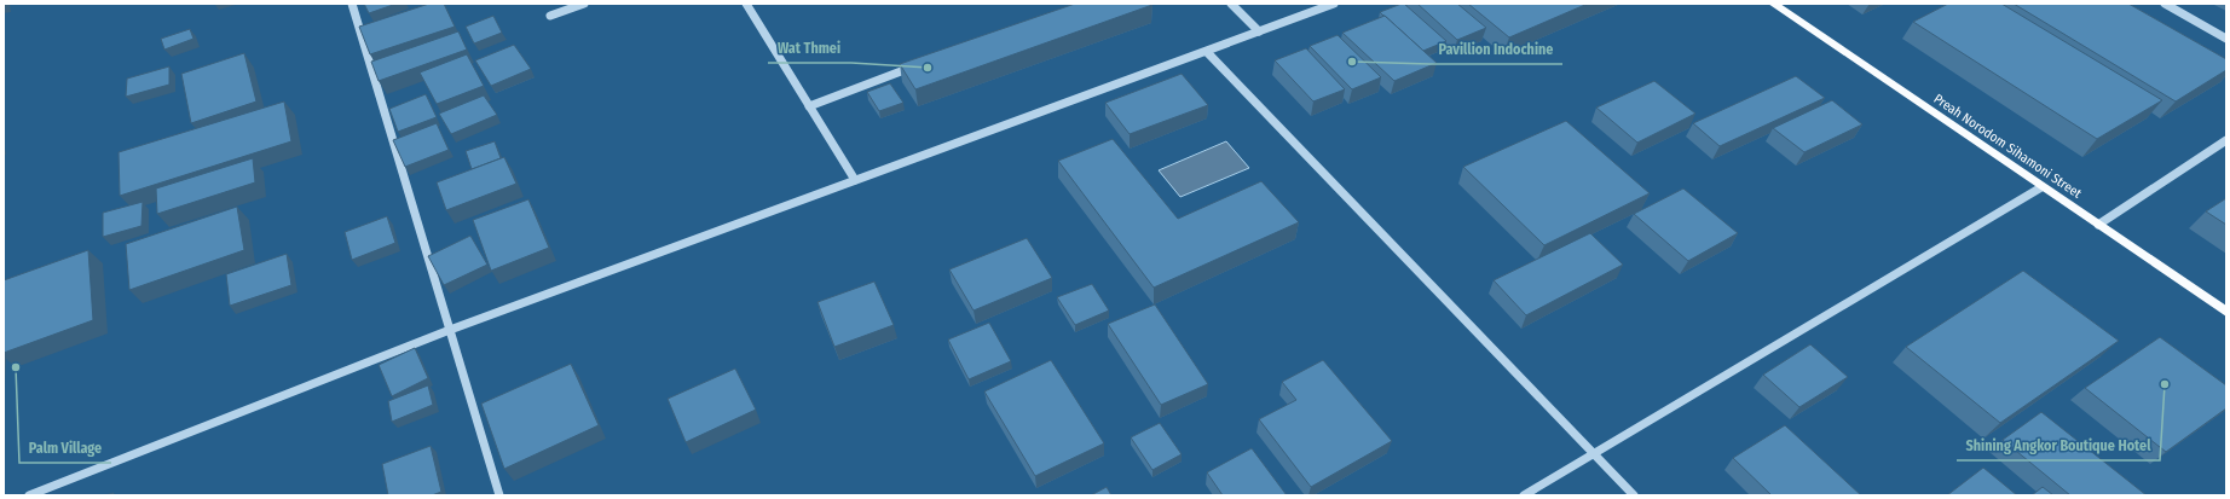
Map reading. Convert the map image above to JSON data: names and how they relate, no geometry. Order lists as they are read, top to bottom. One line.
{"streets":{"main road":["Preah Norodom Sihamoni Street"]},"places":["Pavillion Indochine","Wat Thmei","Palm Village","Shining Angkor Boutique Hotel"]}
